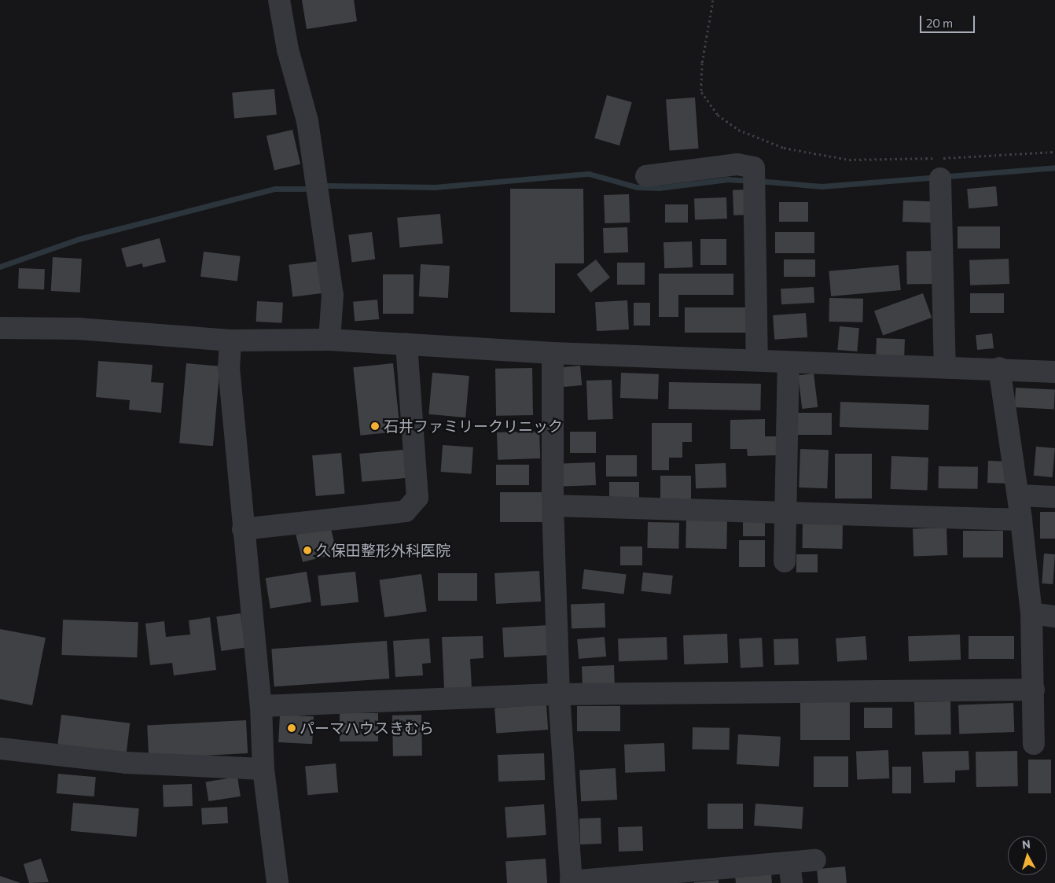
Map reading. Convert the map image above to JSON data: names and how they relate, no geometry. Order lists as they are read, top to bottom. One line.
{"places":["石井ファミリークリニック","久保田整形外科医院","パーマハウスきむら"],"scale_bar":"20 m","north":"top"}
